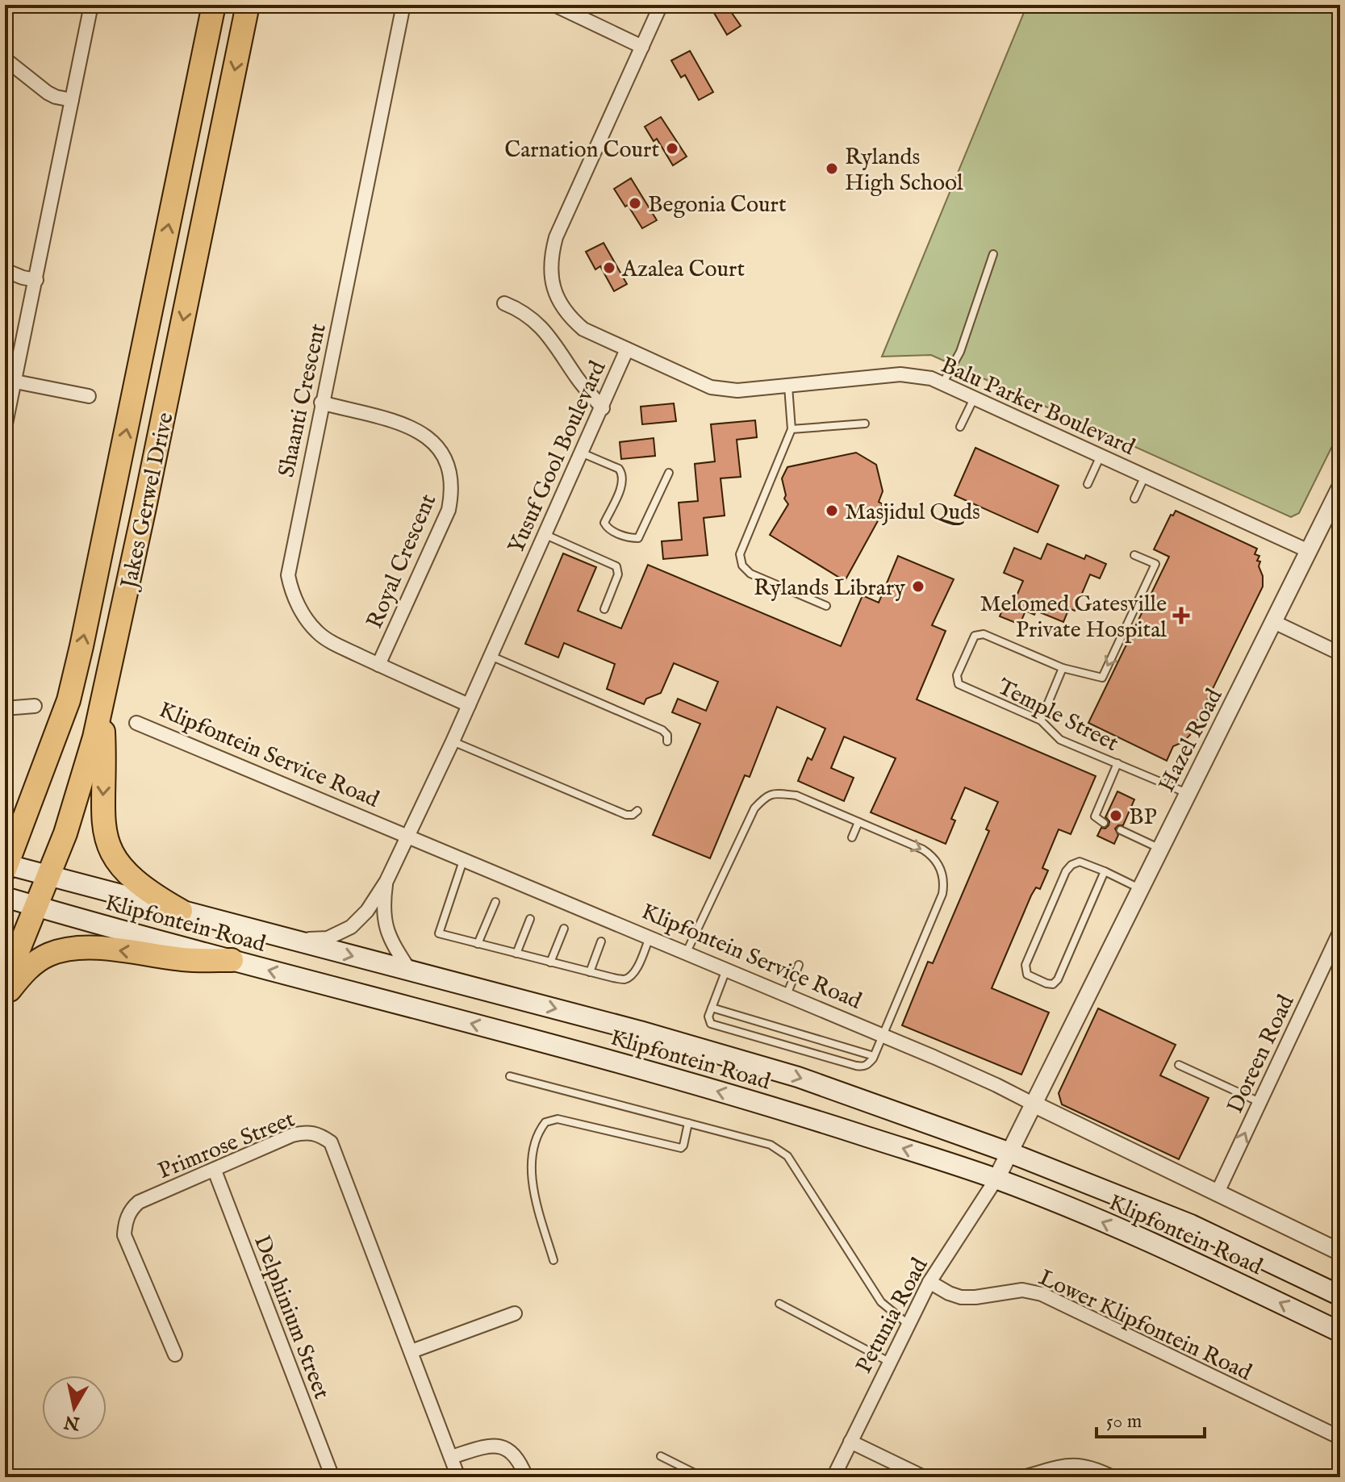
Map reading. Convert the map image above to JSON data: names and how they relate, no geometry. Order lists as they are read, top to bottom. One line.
{"streets":{"highway":["Jakes Gerwel Drive"],"main road":["Klipfontein Road"],"street":["Shaanti Crescent","Balu Parker Boulevard","Yusuf Gool Boulevard","Royal Crescent","Hazel Road","Klipfontein Service Road","Doreen Road","Primrose Street","Petunia Road","Delphinium Street","Lower Klipfontein Road"],"lane":["Temple Street"]},"crossings":[["Shaanti Crescent","Yusuf Gool Boulevard"],["Shaanti Crescent","Royal Crescent"],["Balu Parker Boulevard","Yusuf Gool Boulevard"],["Balu Parker Boulevard","Hazel Road"],["Yusuf Gool Boulevard","Klipfontein Service Road"],["Yusuf Gool Boulevard","Klipfontein Road"],["Jakes Gerwel Drive","Klipfontein Road"],["Temple Street","Hazel Road"],["Hazel Road","Klipfontein Service Road"],["Hazel Road","Klipfontein Road"],["Hazel Road","Petunia Road"],["Klipfontein Service Road","Doreen Road"],["Klipfontein Road","Petunia Road"],["Primrose Street","Delphinium Street"],["Petunia Road","Lower Klipfontein Road"]],"places":{"other":["Carnation Court","Rylands High School","Begonia Court","Azalea Court","Masjidul Quds","Rylands Library","BP"],"health":["Melomed Gatesville Private Hospital"]},"scale_bar":"50 m","north":"bottom"}
